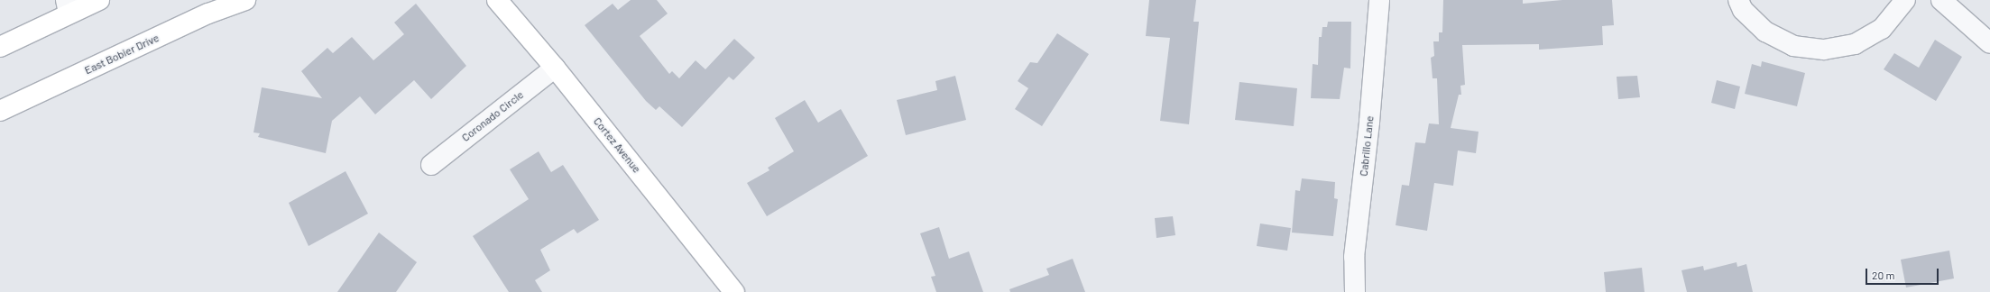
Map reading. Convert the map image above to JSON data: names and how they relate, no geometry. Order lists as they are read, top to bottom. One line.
{"streets":{"main road":["East Bobier Drive","Cortez Avenue"],"street":["Coronado Circle","Cabrillo Lane"]},"crossings":[["Coronado Circle","Cortez Avenue"]],"scale_bar":"20 m"}
